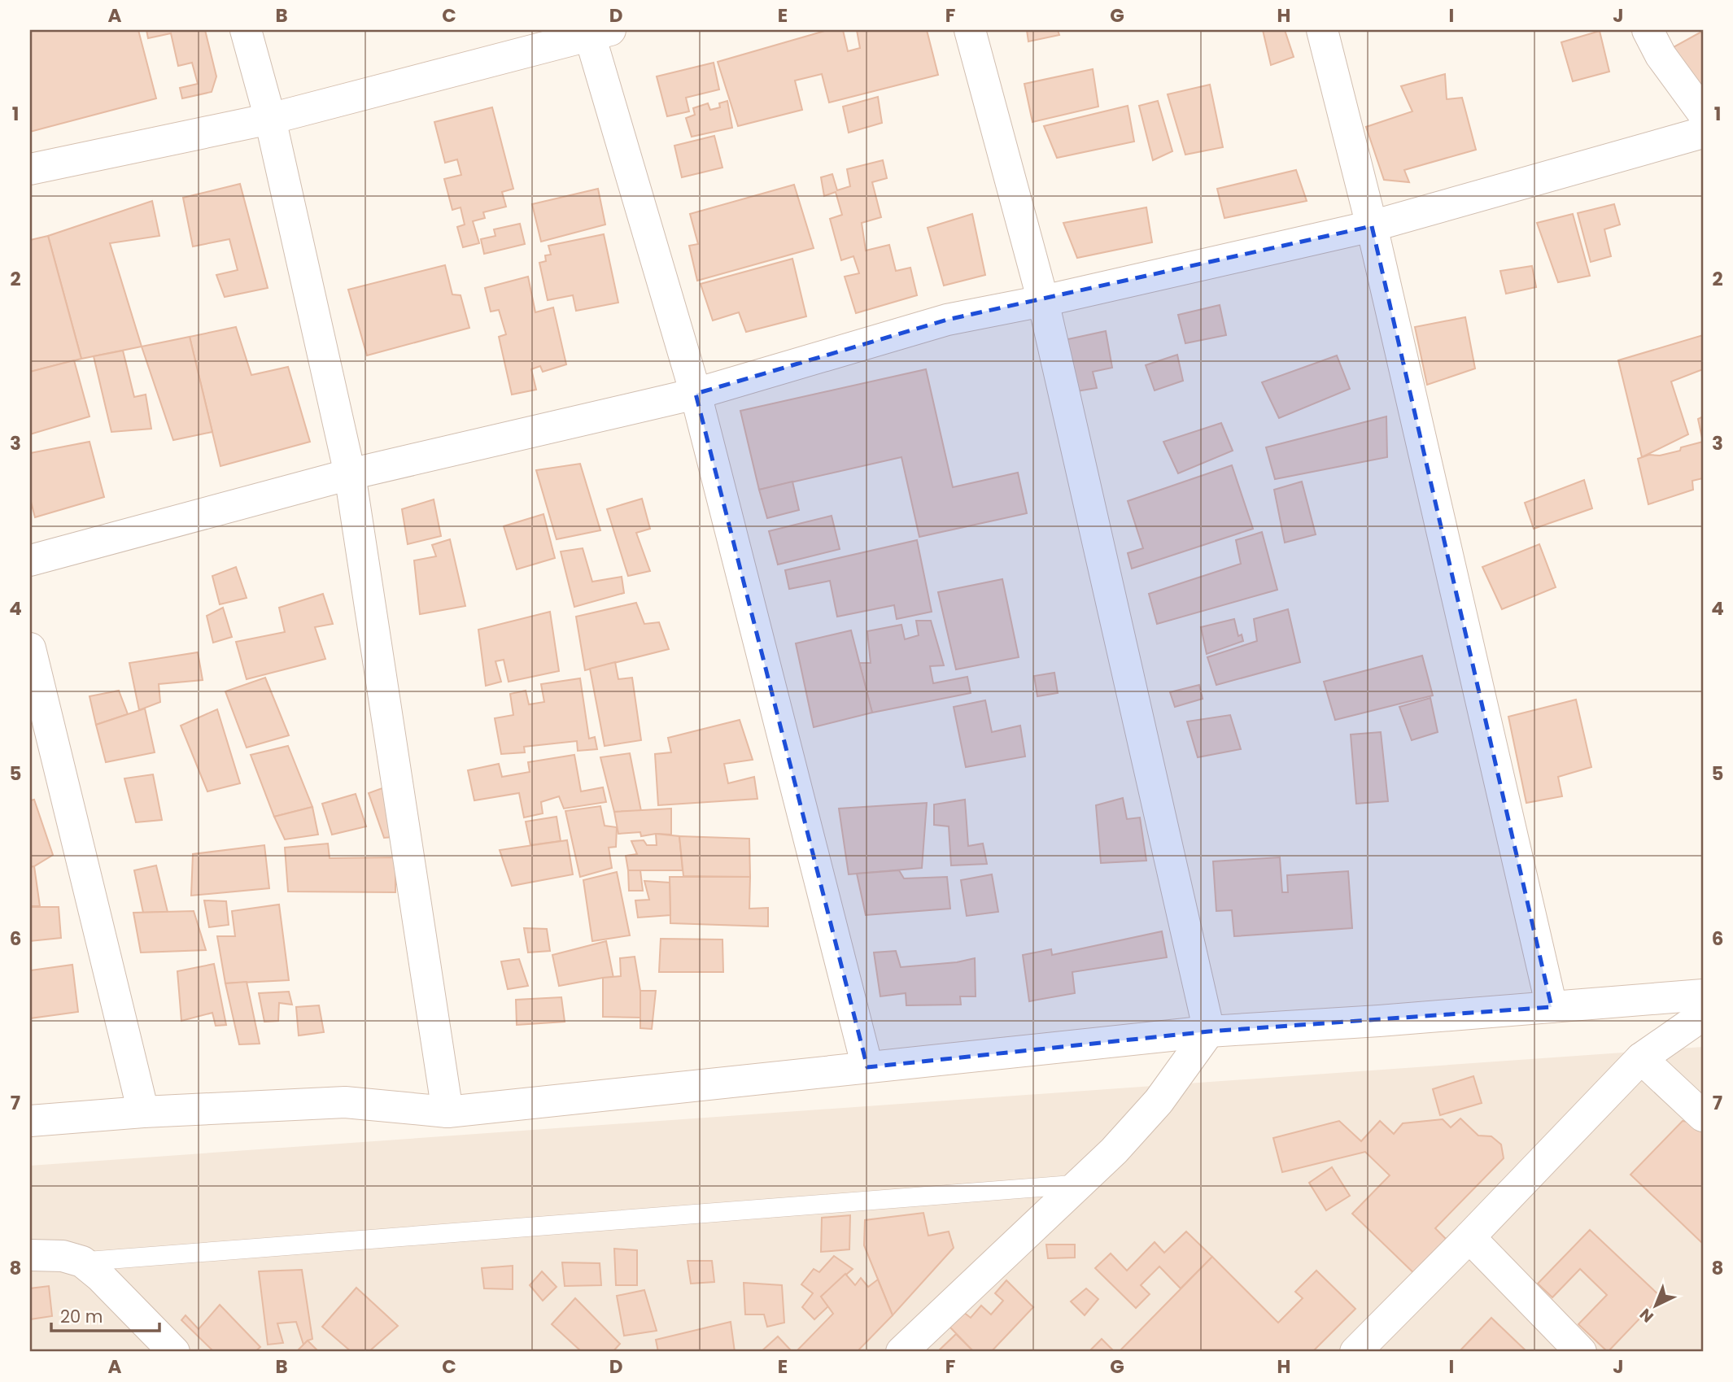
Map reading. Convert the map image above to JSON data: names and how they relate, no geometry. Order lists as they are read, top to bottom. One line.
{"scale_bar":"20 m","north":"bottom left","grid":{"columns":["A","B","C","D","E","F","G","H","I","J"],"rows":["1","2","3","4","5","6","7","8"]}}
